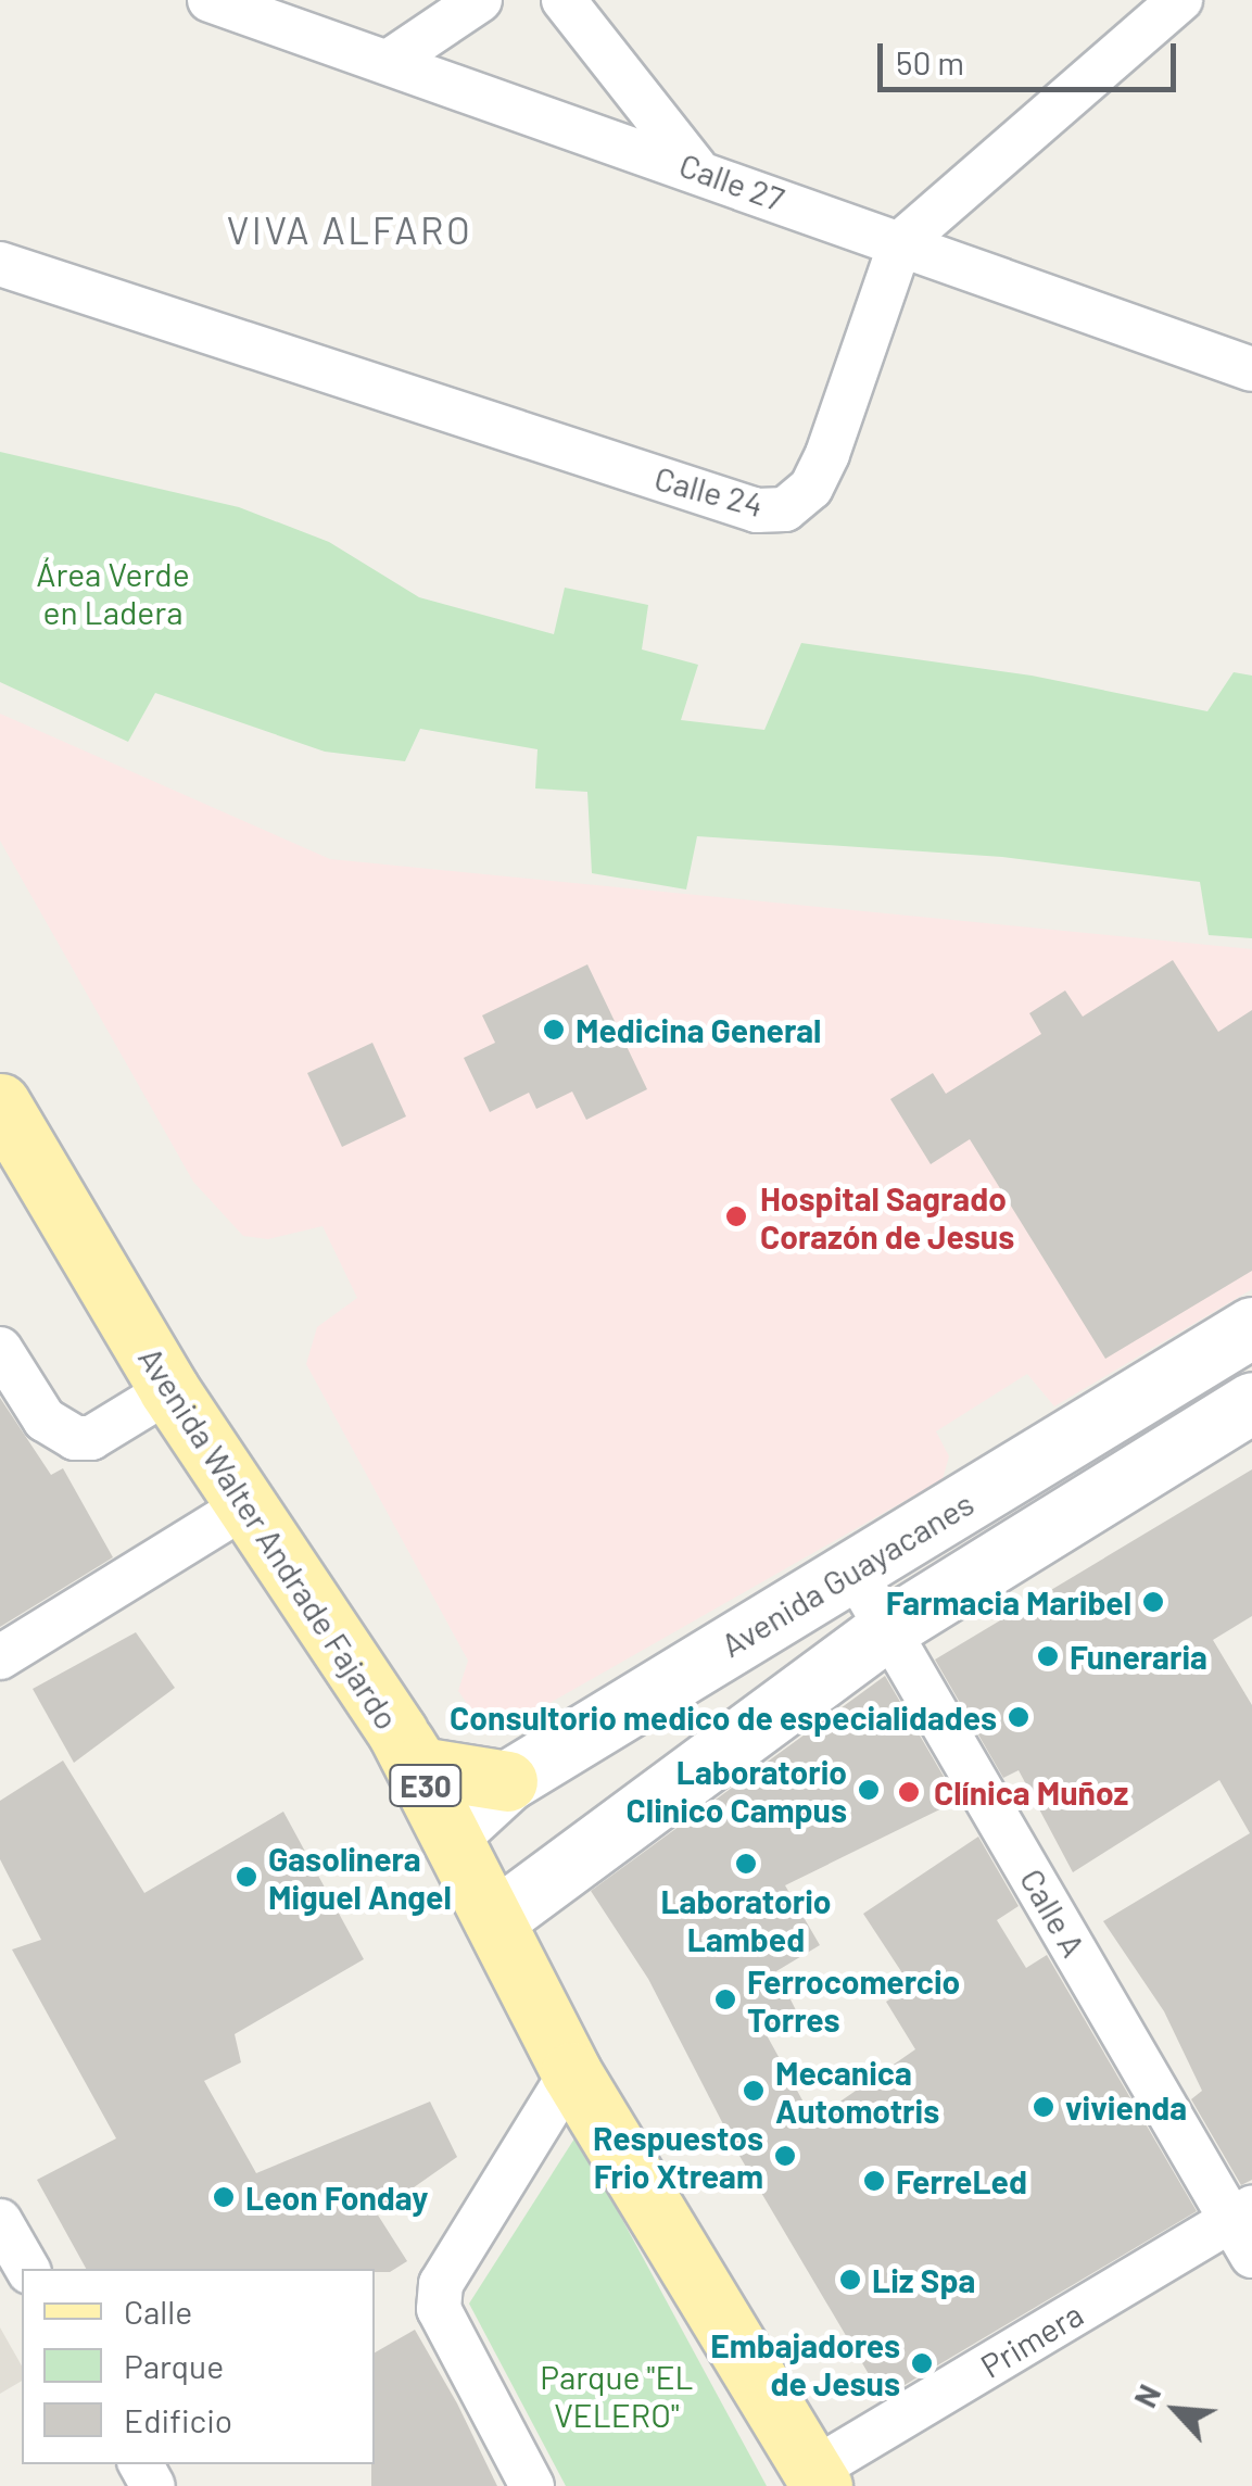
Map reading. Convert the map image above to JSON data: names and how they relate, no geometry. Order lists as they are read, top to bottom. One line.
{"streets":{"main road":["Avenida Walter Andrade Fajardo","E30"],"street":["Calle 27","Calle 24","Avenida Guayacanes","Calle A","Primera"]},"crossings":[["Calle 27","Calle 24"],["Avenida Walter Andrade Fajardo","Avenida Guayacanes"],["Avenida Walter Andrade Fajardo","Primera"],["Avenida Guayacanes","Calle A"],["Calle A","Primera"]],"districts":["VIVA ALFARO"],"parks":["Área Verde en Ladera","Parque \"EL VELERO\""],"places":["Medicina General","Hospital Sagrado Corazón de Jesus","Farmacia Maribel","Funeraria","Consultorio medico de especialidades","Laboratorio Clinico Campus","Clínica Muñoz","Laboratorio Lambed","Gasolinera Miguel Angel","Ferrocomercio Torres","Mecanica Automotris","vivienda","Respuestos Frio Xtream","FerreLed","Leon Fonday","Liz Spa","Embajadores de Jesus"],"legend":["Calle","Parque","Edificio"],"scale_bar":"50 m","north":"top left"}
